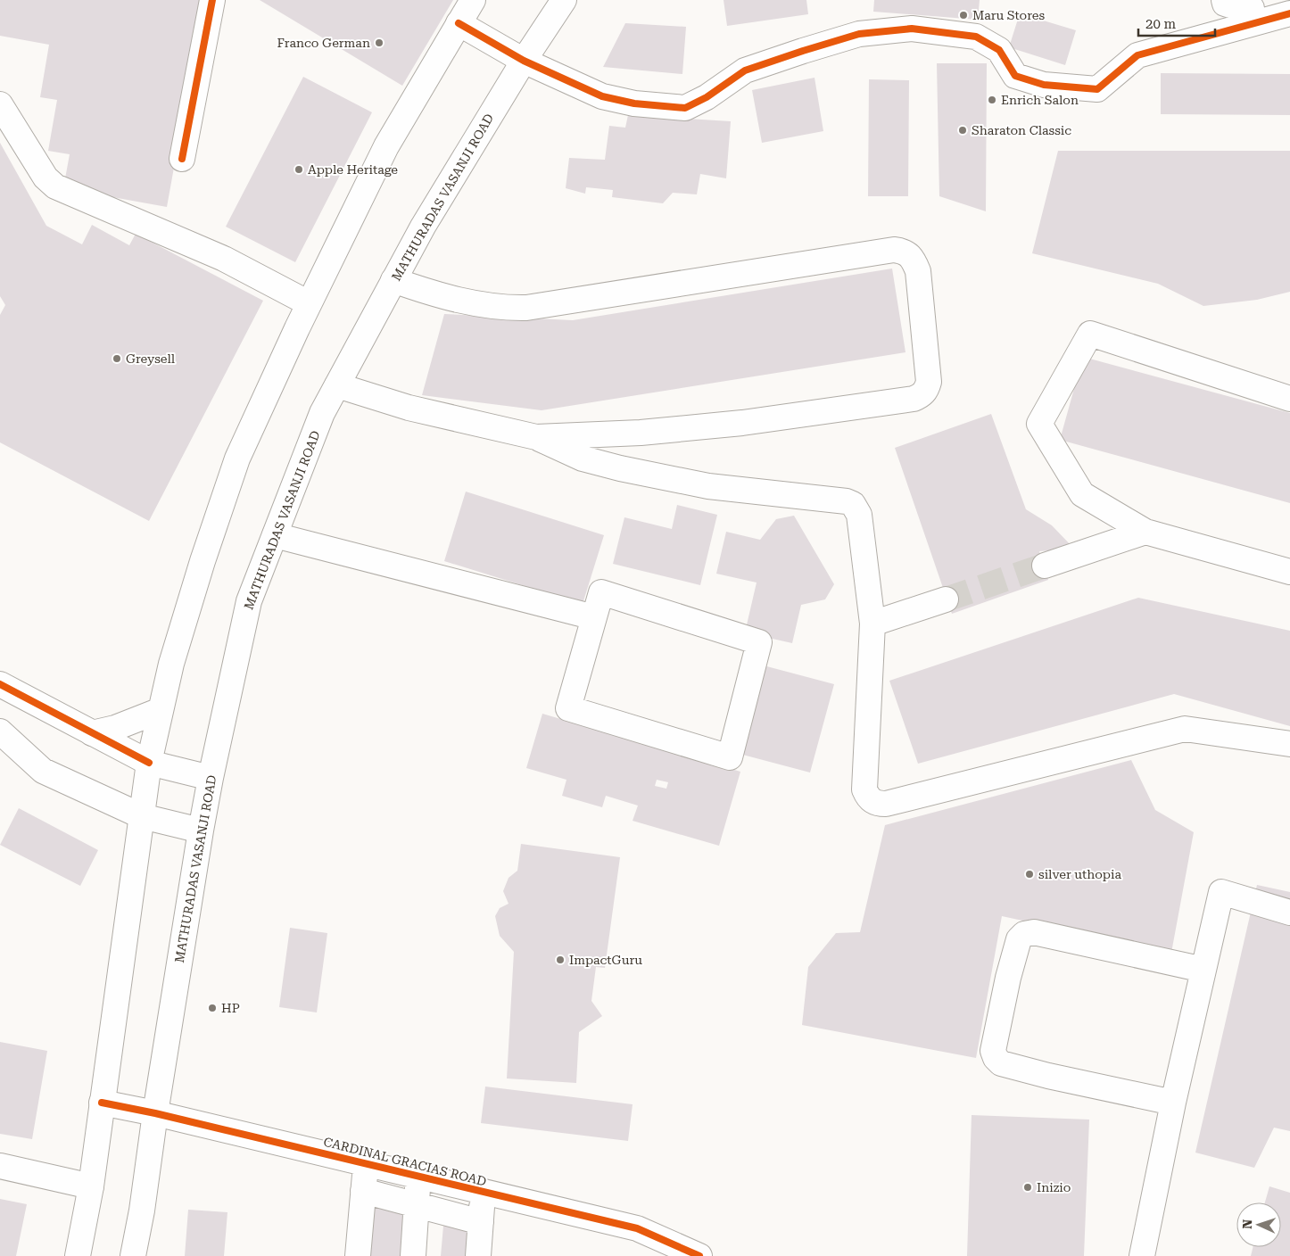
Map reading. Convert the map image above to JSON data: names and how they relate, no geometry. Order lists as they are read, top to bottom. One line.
{"streets":{"main road":["MATHURADAS VASANJI ROAD","CARDINAL GRACIAS ROAD"]},"crossings":[["MATHURADAS VASANJI ROAD","CARDINAL GRACIAS ROAD"]],"places":["Maru Stores","Franco German","Enrich Salon","Sharaton Classic","Apple Heritage","Greysell","silver uthopia","ImpactGuru","HP","Inizio"],"scale_bar":"20 m","north":"left"}
